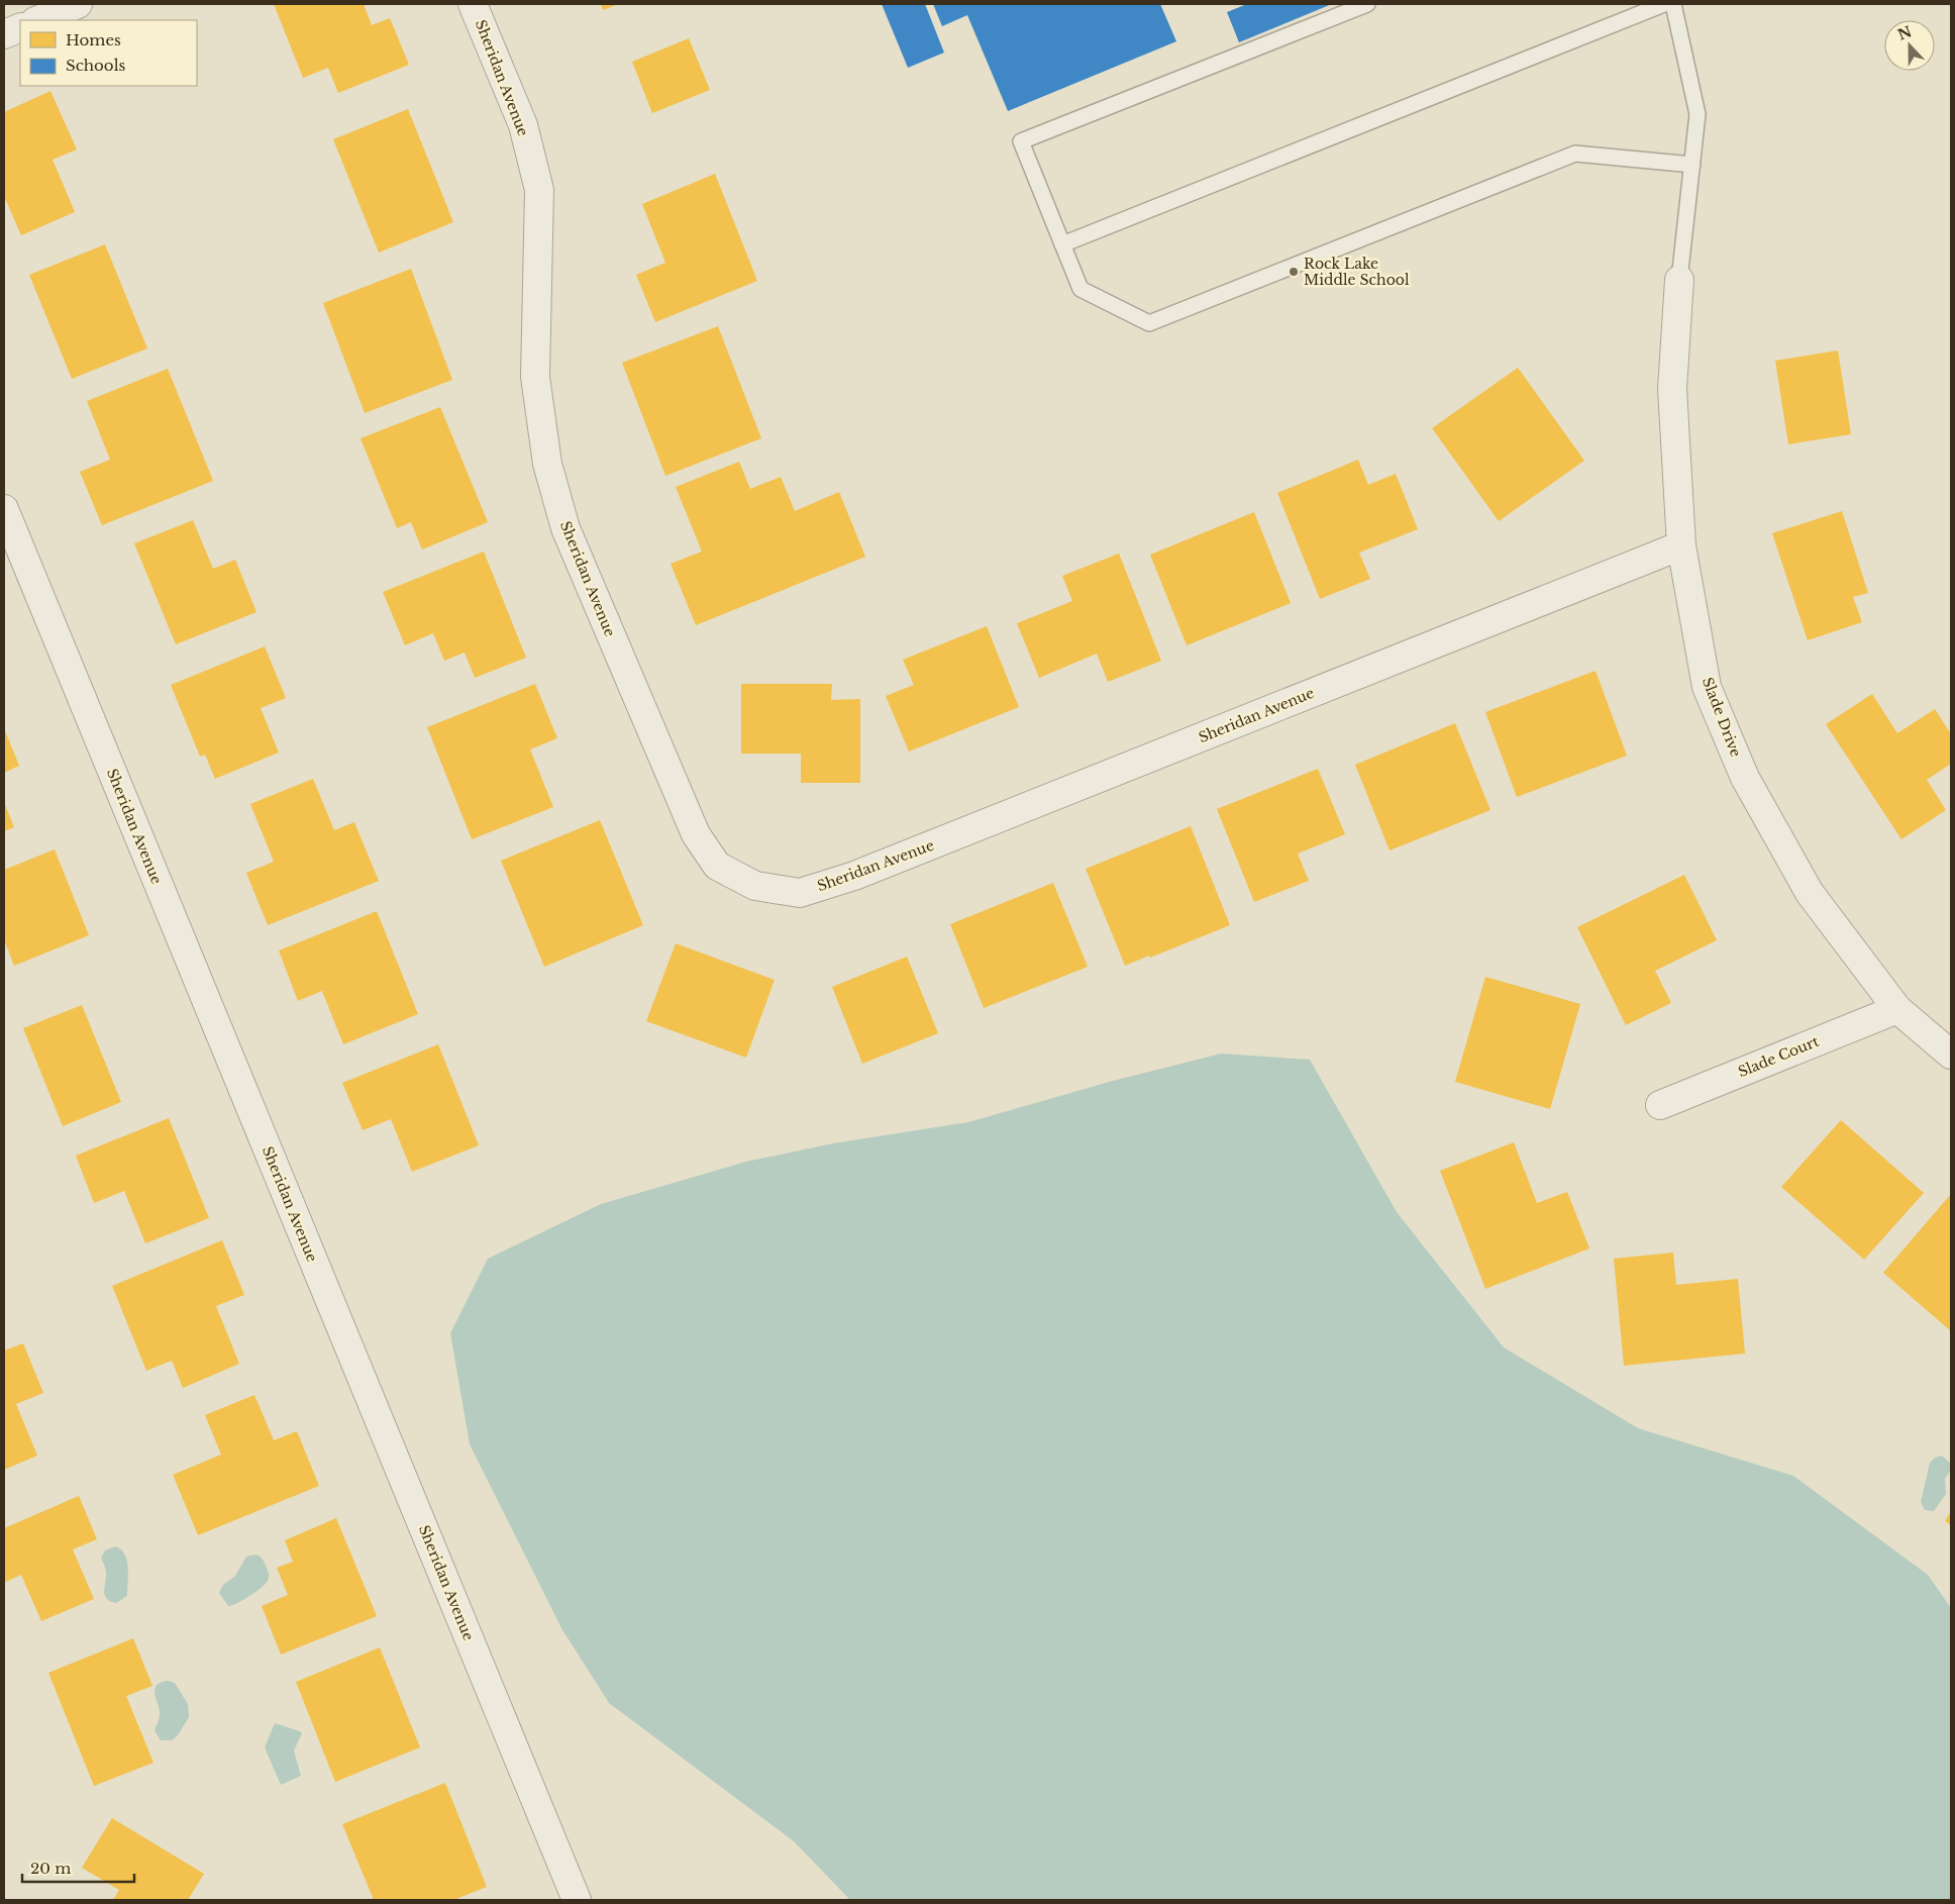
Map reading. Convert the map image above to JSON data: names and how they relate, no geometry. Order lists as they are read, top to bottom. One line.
{"streets":{"street":["Sheridan Avenue","Slade Drive","Slade Court"]},"crossings":[["Sheridan Avenue","Slade Drive"],["Slade Drive","Slade Court"]],"places":["Rock Lake Middle School"],"legend":["Homes","Schools"],"scale_bar":"20 m","north":"top"}
